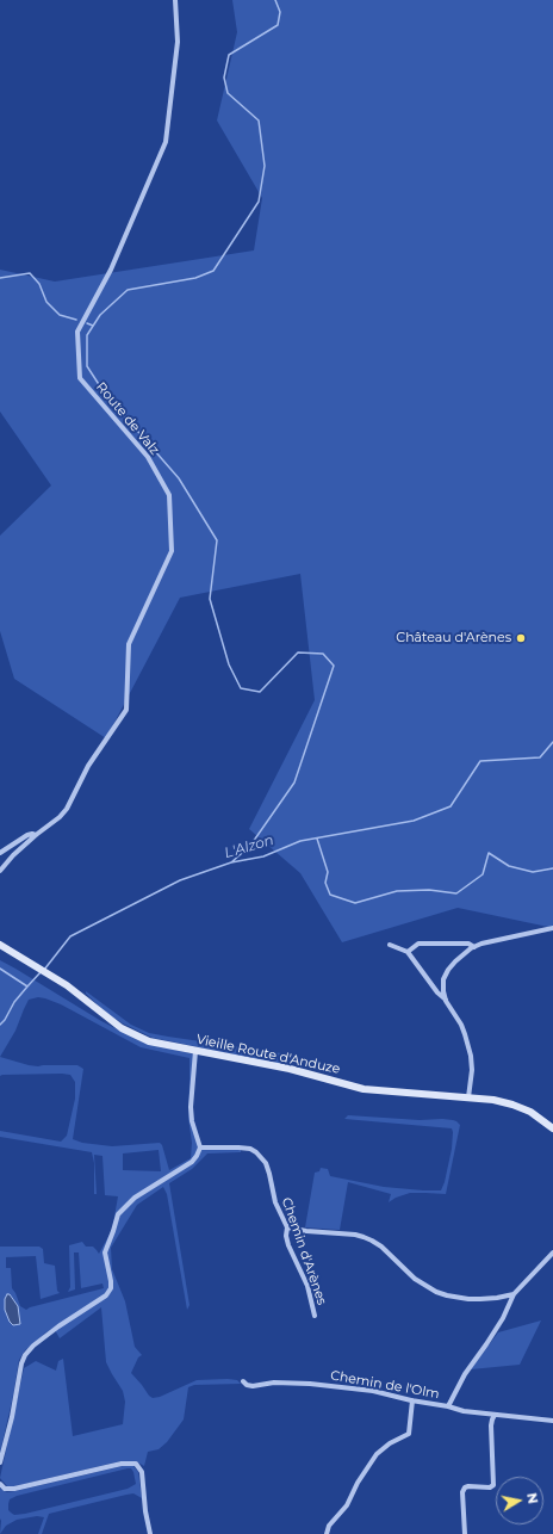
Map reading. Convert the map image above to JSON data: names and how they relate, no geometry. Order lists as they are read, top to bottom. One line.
{"streets":{"street":["Route de Valz","Vieille Route d'Anduze","Chemin d'Arènes","Chemin de l'Olm"]},"water":["L'Alzon"],"places":["Château d'Arènes"],"north":"right"}
